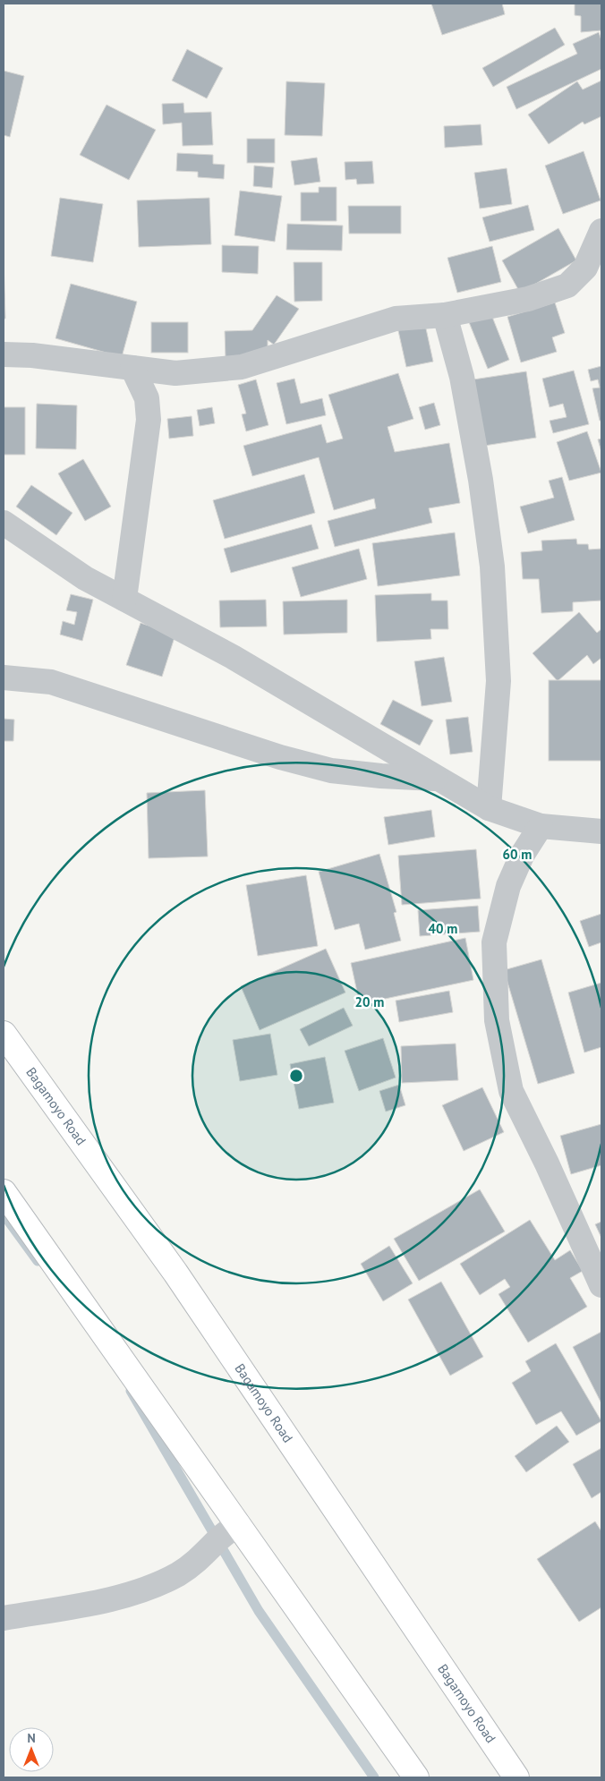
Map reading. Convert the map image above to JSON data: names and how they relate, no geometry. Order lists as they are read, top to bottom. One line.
{"streets":{"highway":["Bagamoyo Road"]},"north":"top","rings":["60 m","40 m","20 m"]}
